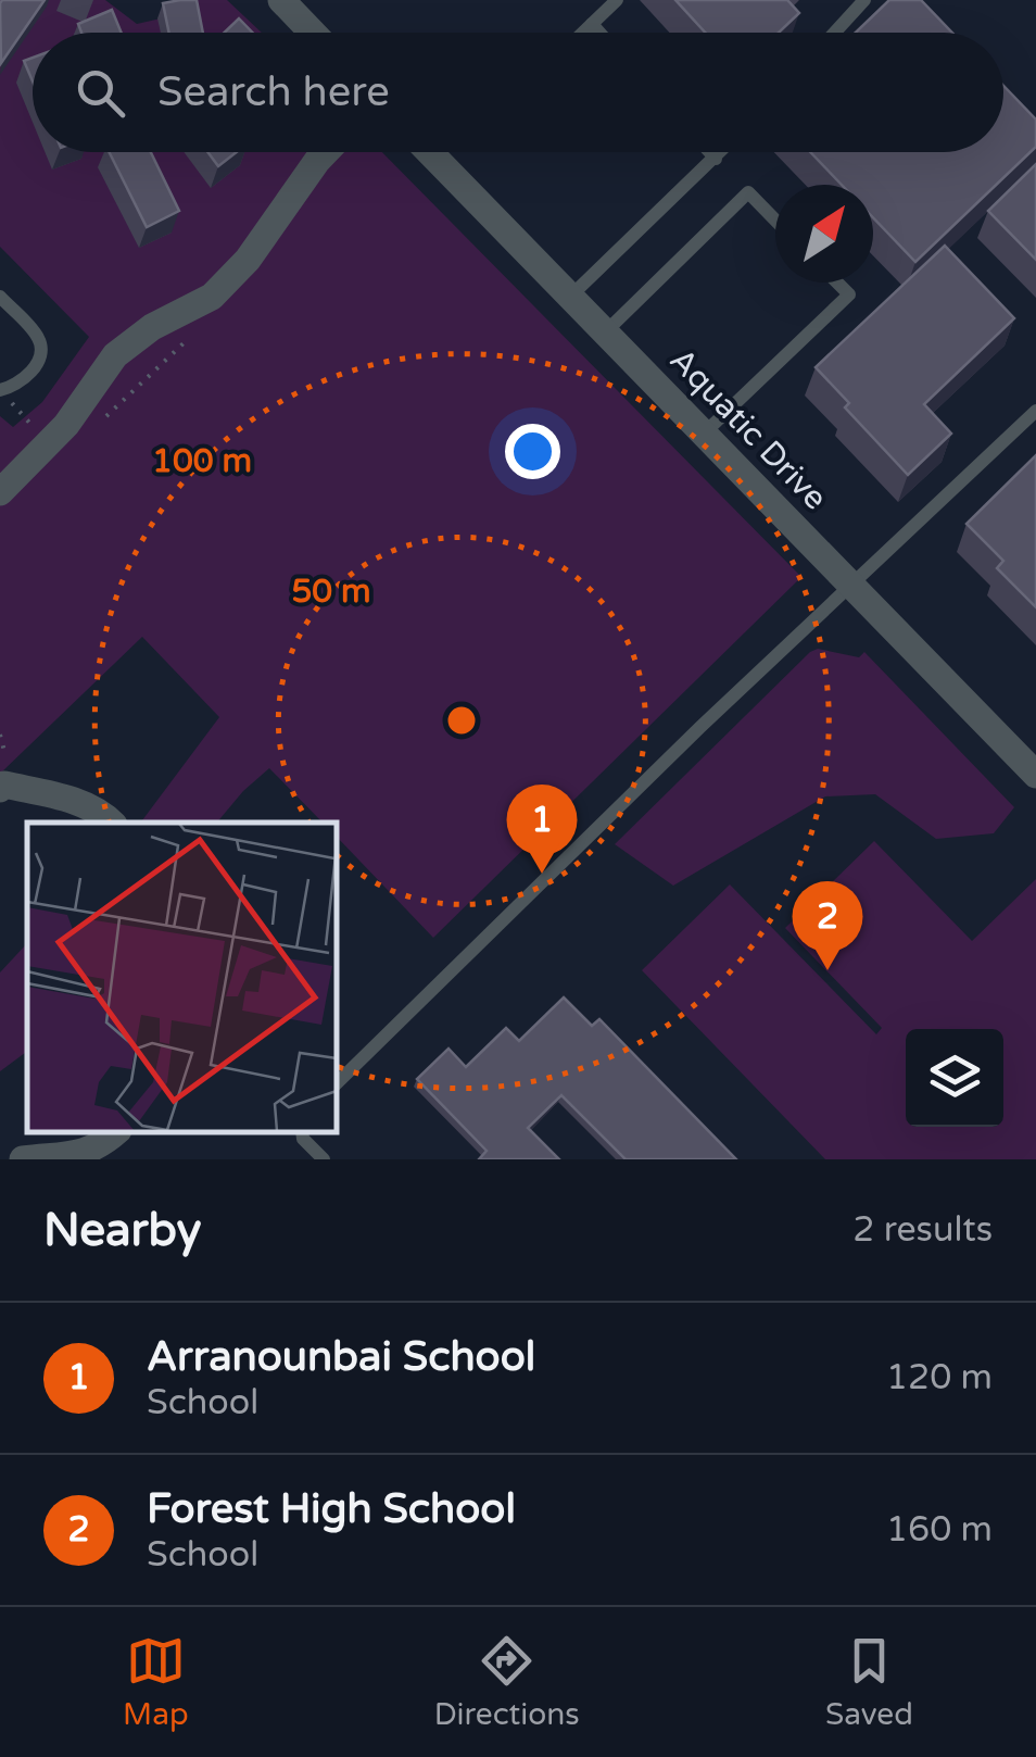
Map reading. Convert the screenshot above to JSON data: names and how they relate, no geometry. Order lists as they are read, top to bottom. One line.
{"streets":{"street":["Aquatic Drive"]},"north":"top right","page":{"search":"Search here","pins":["1","2"],"heading":["Nearby","2 results"],"list":[{"mark":"1","name":"Arranounbai School","note":"School","value":"120 m"},{"mark":"2","name":"Forest High School","note":"School","value":"160 m"}],"nav":["Map","Directions","Saved"]},"rings":["100 m","50 m"]}
